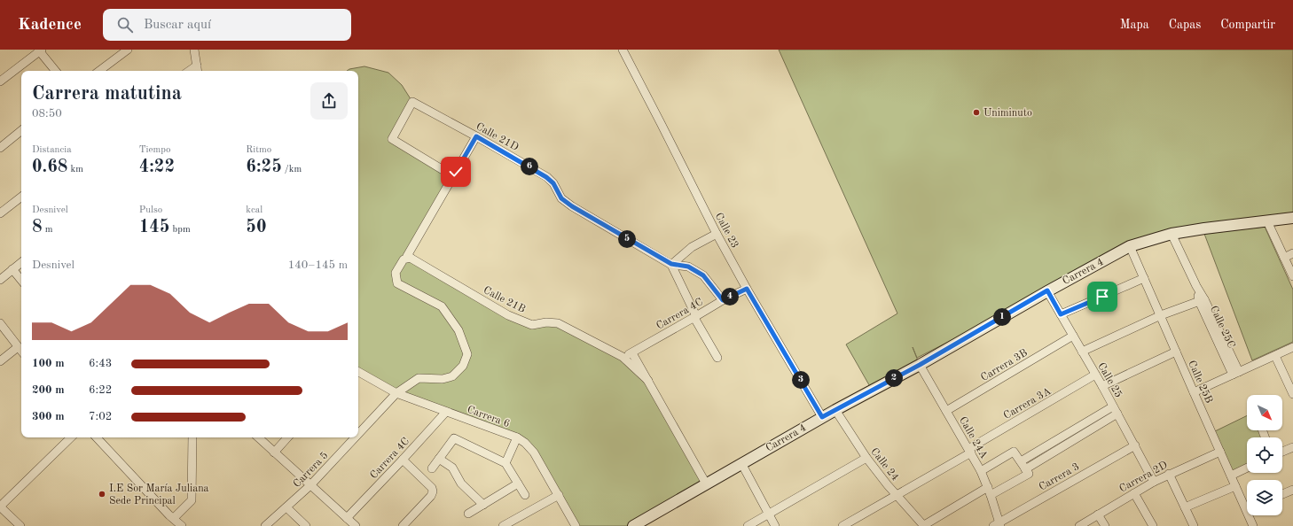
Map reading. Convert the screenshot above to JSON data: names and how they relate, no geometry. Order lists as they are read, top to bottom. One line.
{"streets":{"main road":["Carrera 4"],"street":["Calle 21D","Calle 23","Calle 21B","Carrera 4C","Calle 25C","Carrera 3B","Calle 25","Calle 25B","Carrera 3A","Carrera 6","Calle 24A","Calle 24","Carrera 5","Carrera 3","Carrera 2D"]},"crossings":[["Calle 23","Carrera 4"],["Calle 23","Carrera 4C"],["Carrera 4","Calle 21B"],["Carrera 4","Calle 25C"],["Carrera 4","Calle 25"],["Carrera 4","Calle 25B"],["Carrera 4","Calle 24A"],["Carrera 4","Calle 24"],["Calle 21B","Carrera 4C"],["Calle 21B","Carrera 5"],["Carrera 4C","Carrera 6"],["Carrera 3B","Calle 25"],["Carrera 3B","Calle 24A"],["Calle 25","Carrera 3A"],["Calle 25","Carrera 3"],["Calle 25","Carrera 2D"],["Calle 25B","Carrera 2D"],["Carrera 3A","Calle 24A"],["Carrera 6","Carrera 5"],["Calle 24A","Carrera 3"]],"places":["Uniminuto","I.E Sor María Juliana Sede Principal"],"north":"bottom right","page":{"header":"Kadence","search":"Buscar aquí","nav":["Mapa","Capas","Compartir"],"heading":["Carrera matutina","08:50"],"stats":[["Distancia","0.68 km"],["Tiempo","4:22"],["Ritmo","6:25 /km"],["Desnivel","8 m"],["Pulso","145 bpm"],["kcal","50"]],"pins":["6","5","4","1","2","3"],"chart":["Desnivel","140–145 m"],"list":[{"name":"100 m","note":"6:43"},{"name":"200 m","note":"6:22"},{"name":"300 m","note":"7:02"}]}}
